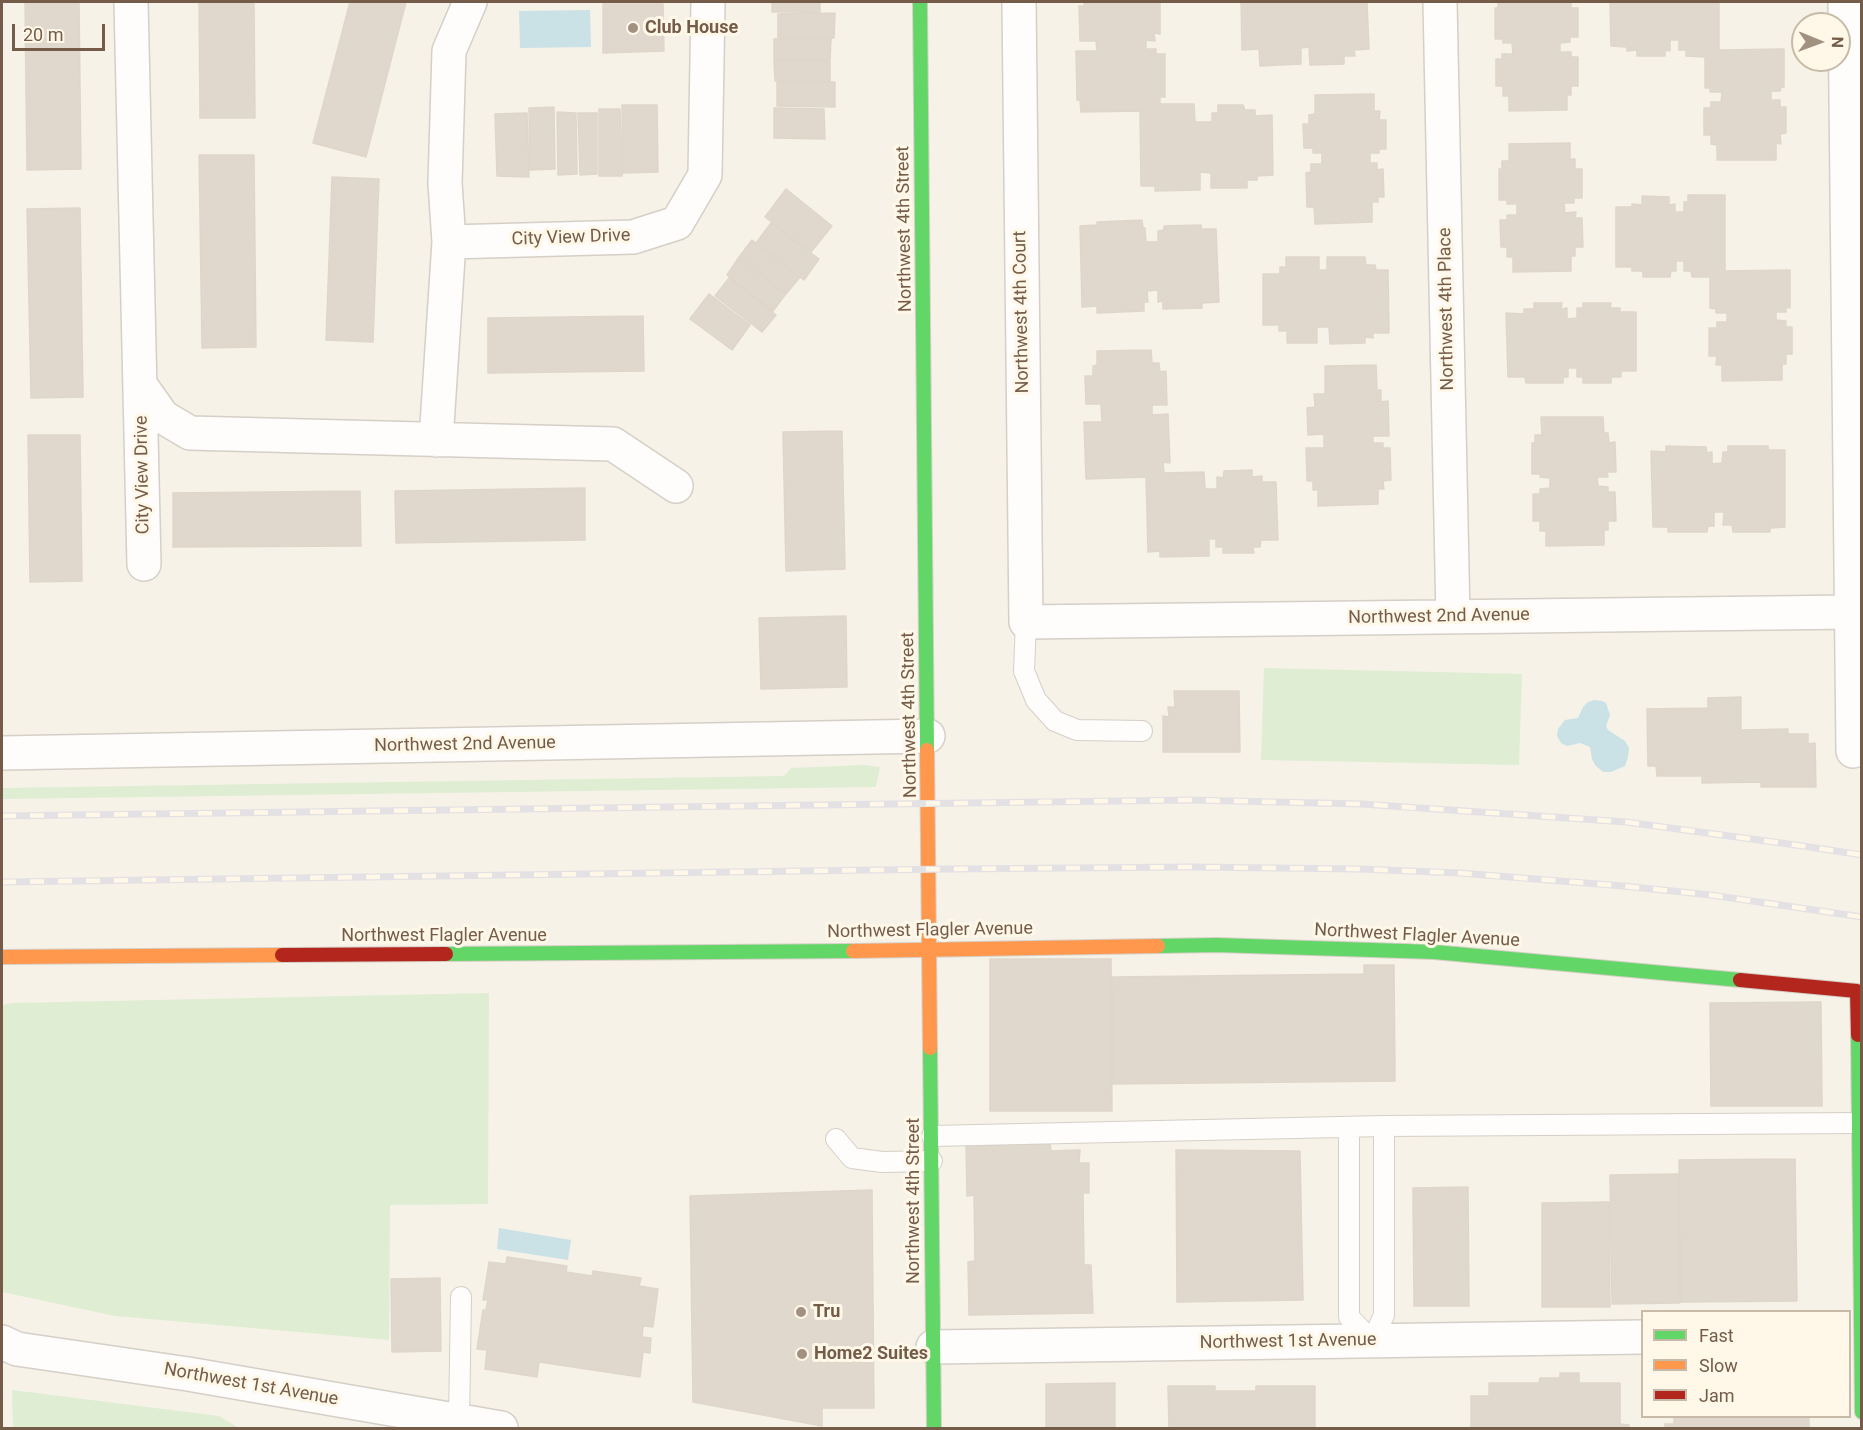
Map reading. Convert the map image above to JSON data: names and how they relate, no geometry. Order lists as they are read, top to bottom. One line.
{"streets":{"street":["Northwest 4th Street","City View Drive","Northwest 4th Place","Northwest 4th Court","Northwest 2nd Avenue","Northwest Flagler Avenue","Northwest 1st Avenue"]},"crossings":[["Northwest 4th Street","Northwest 2nd Avenue"],["Northwest 4th Street","Northwest Flagler Avenue"],["Northwest 4th Street","Northwest 1st Avenue"],["Northwest 4th Place","Northwest 2nd Avenue"],["Northwest 4th Court","Northwest 2nd Avenue"]],"places":["Club House","Tru","Home2 Suites"],"legend":["Fast","Slow","Jam"],"scale_bar":"20 m","north":"right"}
